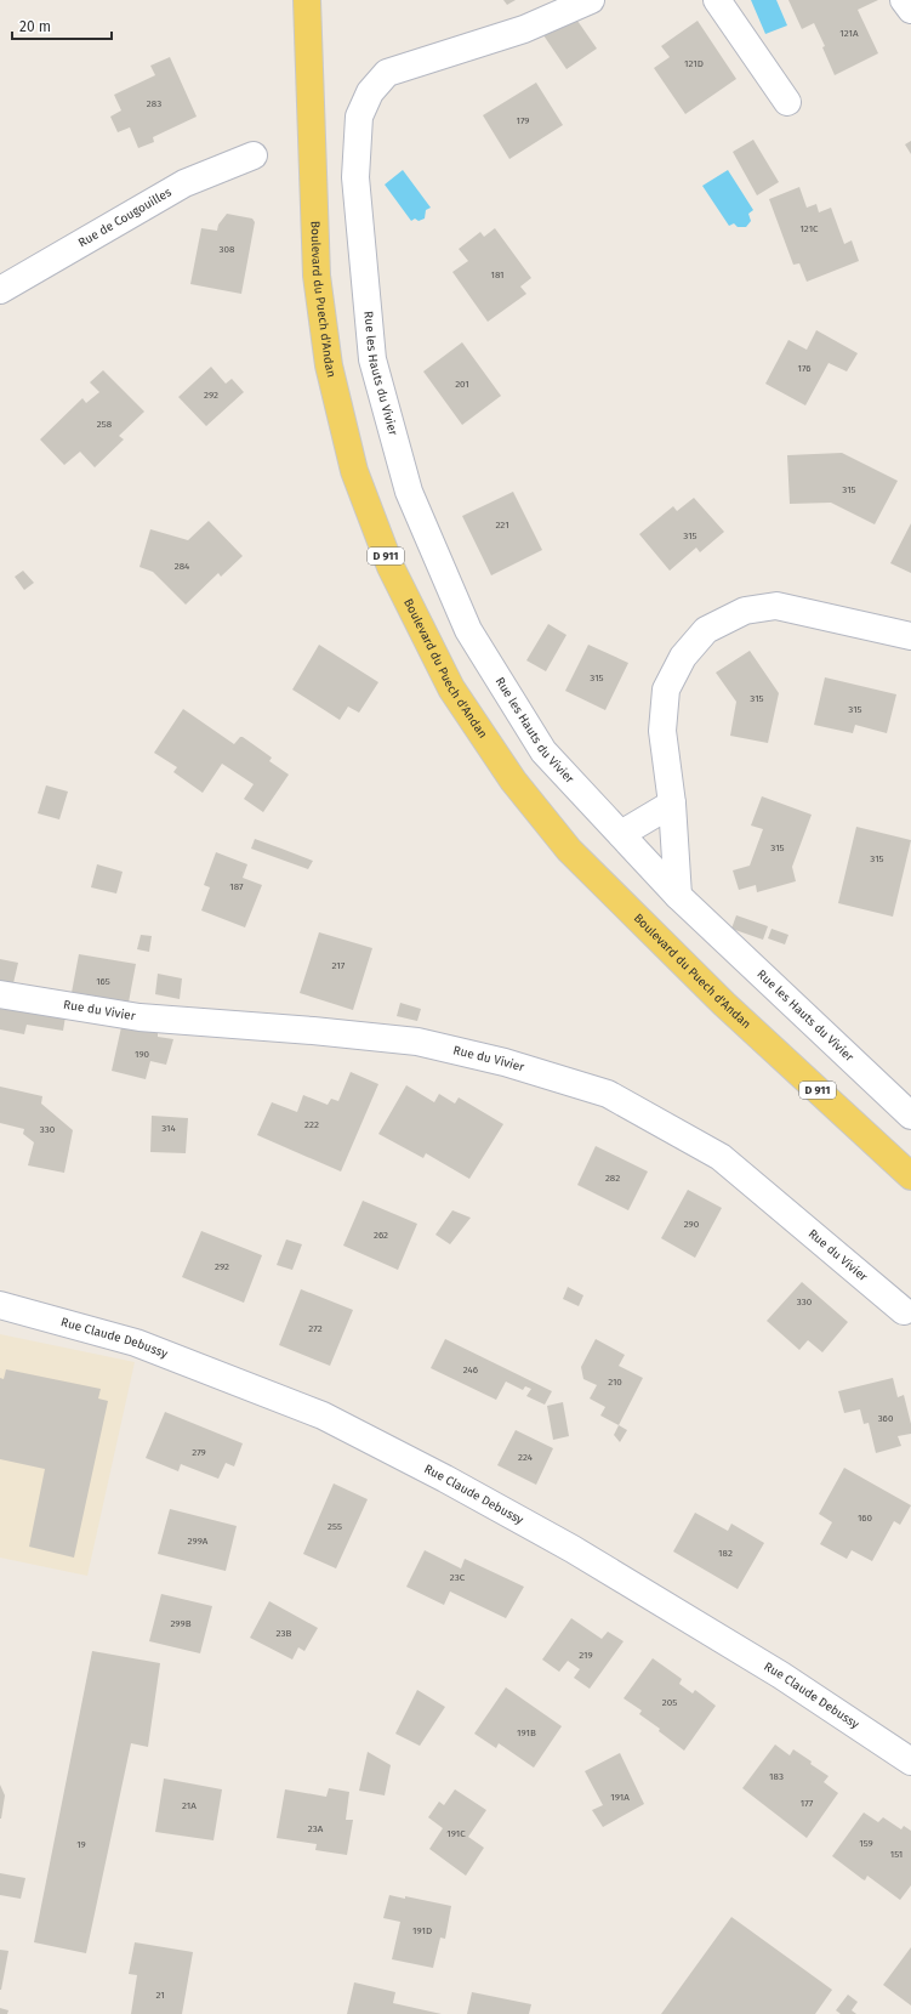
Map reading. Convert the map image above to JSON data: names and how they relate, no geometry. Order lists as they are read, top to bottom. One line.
{"streets":{"main road":["Boulevard du Puech d'Andan","D 911"],"street":["Rue de Cougouilles","Rue les Hauts du Vivier","Rue du Vivier","Rue Claude Debussy"]},"house_numbers":["121A","121D","283","179","121C","308","181","176","201","292","258","315","221","315","284","315","315","315","315","315","187","217","165","190","222","314","330","282","290","262","292","330","272","246","210","360","279","224","160","255","299A","182","23C","299B","23B","219","205","191B","183","191A","177","21A","23A","191C","159","19","151","191D","21"],"scale_bar":"20 m"}
